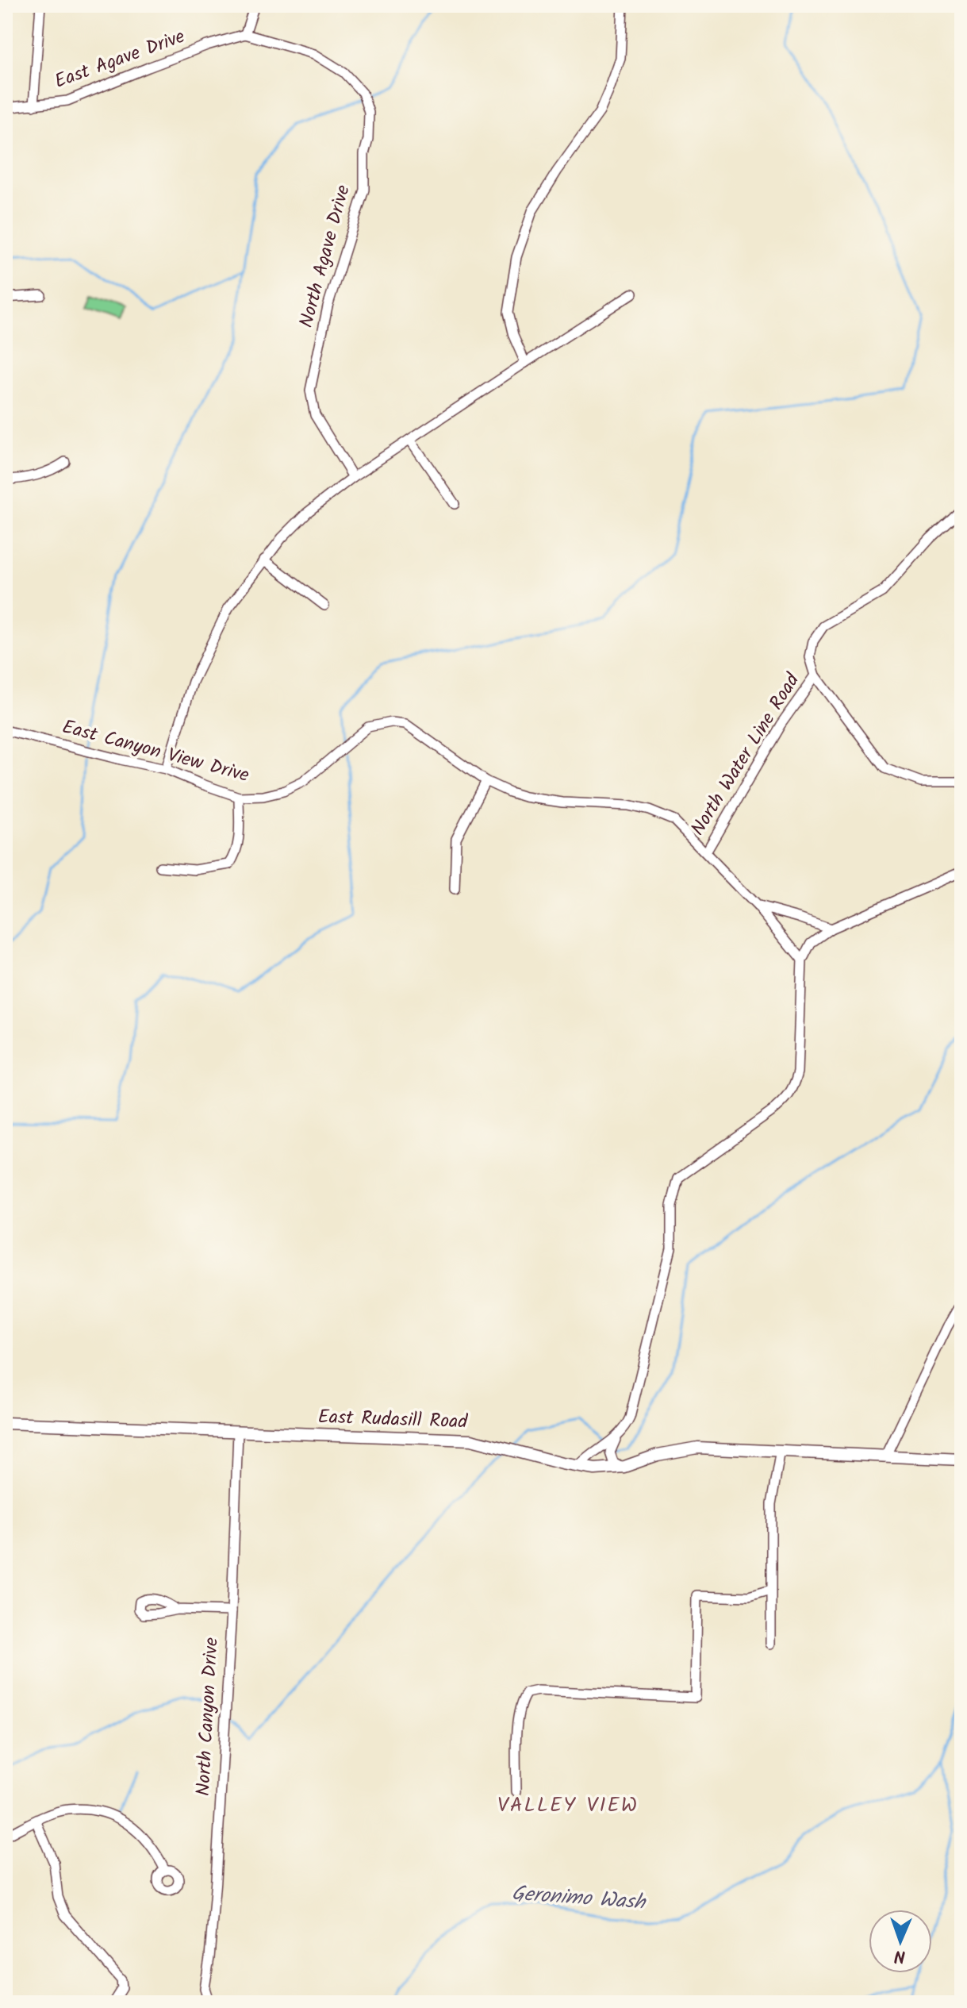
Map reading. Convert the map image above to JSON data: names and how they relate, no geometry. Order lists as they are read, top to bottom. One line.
{"streets":{"street":["East Agave Drive","North Agave Drive","East Canyon View Drive","North Water Line Road","East Rudasill Road","North Canyon Drive"]},"crossings":[["East Agave Drive","North Agave Drive"],["East Canyon View Drive","North Water Line Road"],["East Rudasill Road","North Canyon Drive"]],"districts":["VALLEY VIEW"],"water":["Geronimo Wash"],"north":"bottom"}
